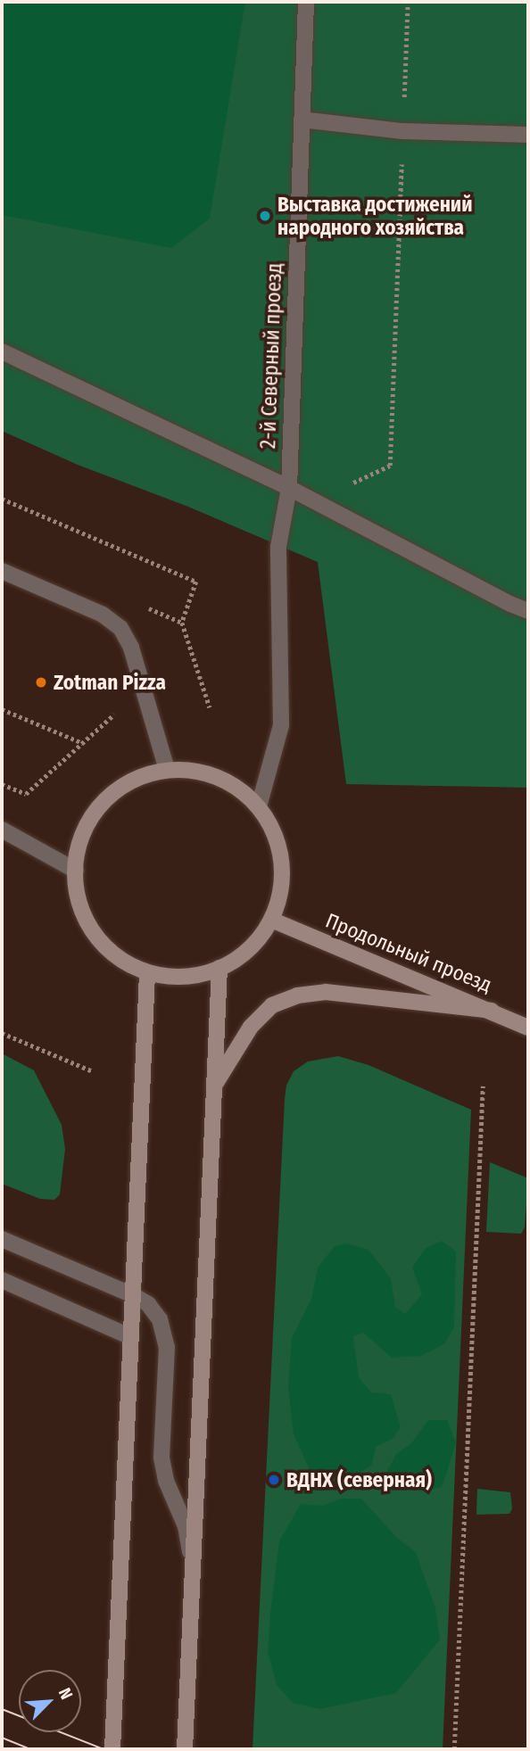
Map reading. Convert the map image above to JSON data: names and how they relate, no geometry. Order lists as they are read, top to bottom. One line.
{"streets":{"main road":["Продольный проезд"],"street":["2-й Северный проезд"]},"crossings":[["2-й Северный проезд","Продольный проезд"]],"places":["Выставка достижений народного хозяйства","Zotman Pizza","ВДНХ (северная)"],"north":"top right"}
